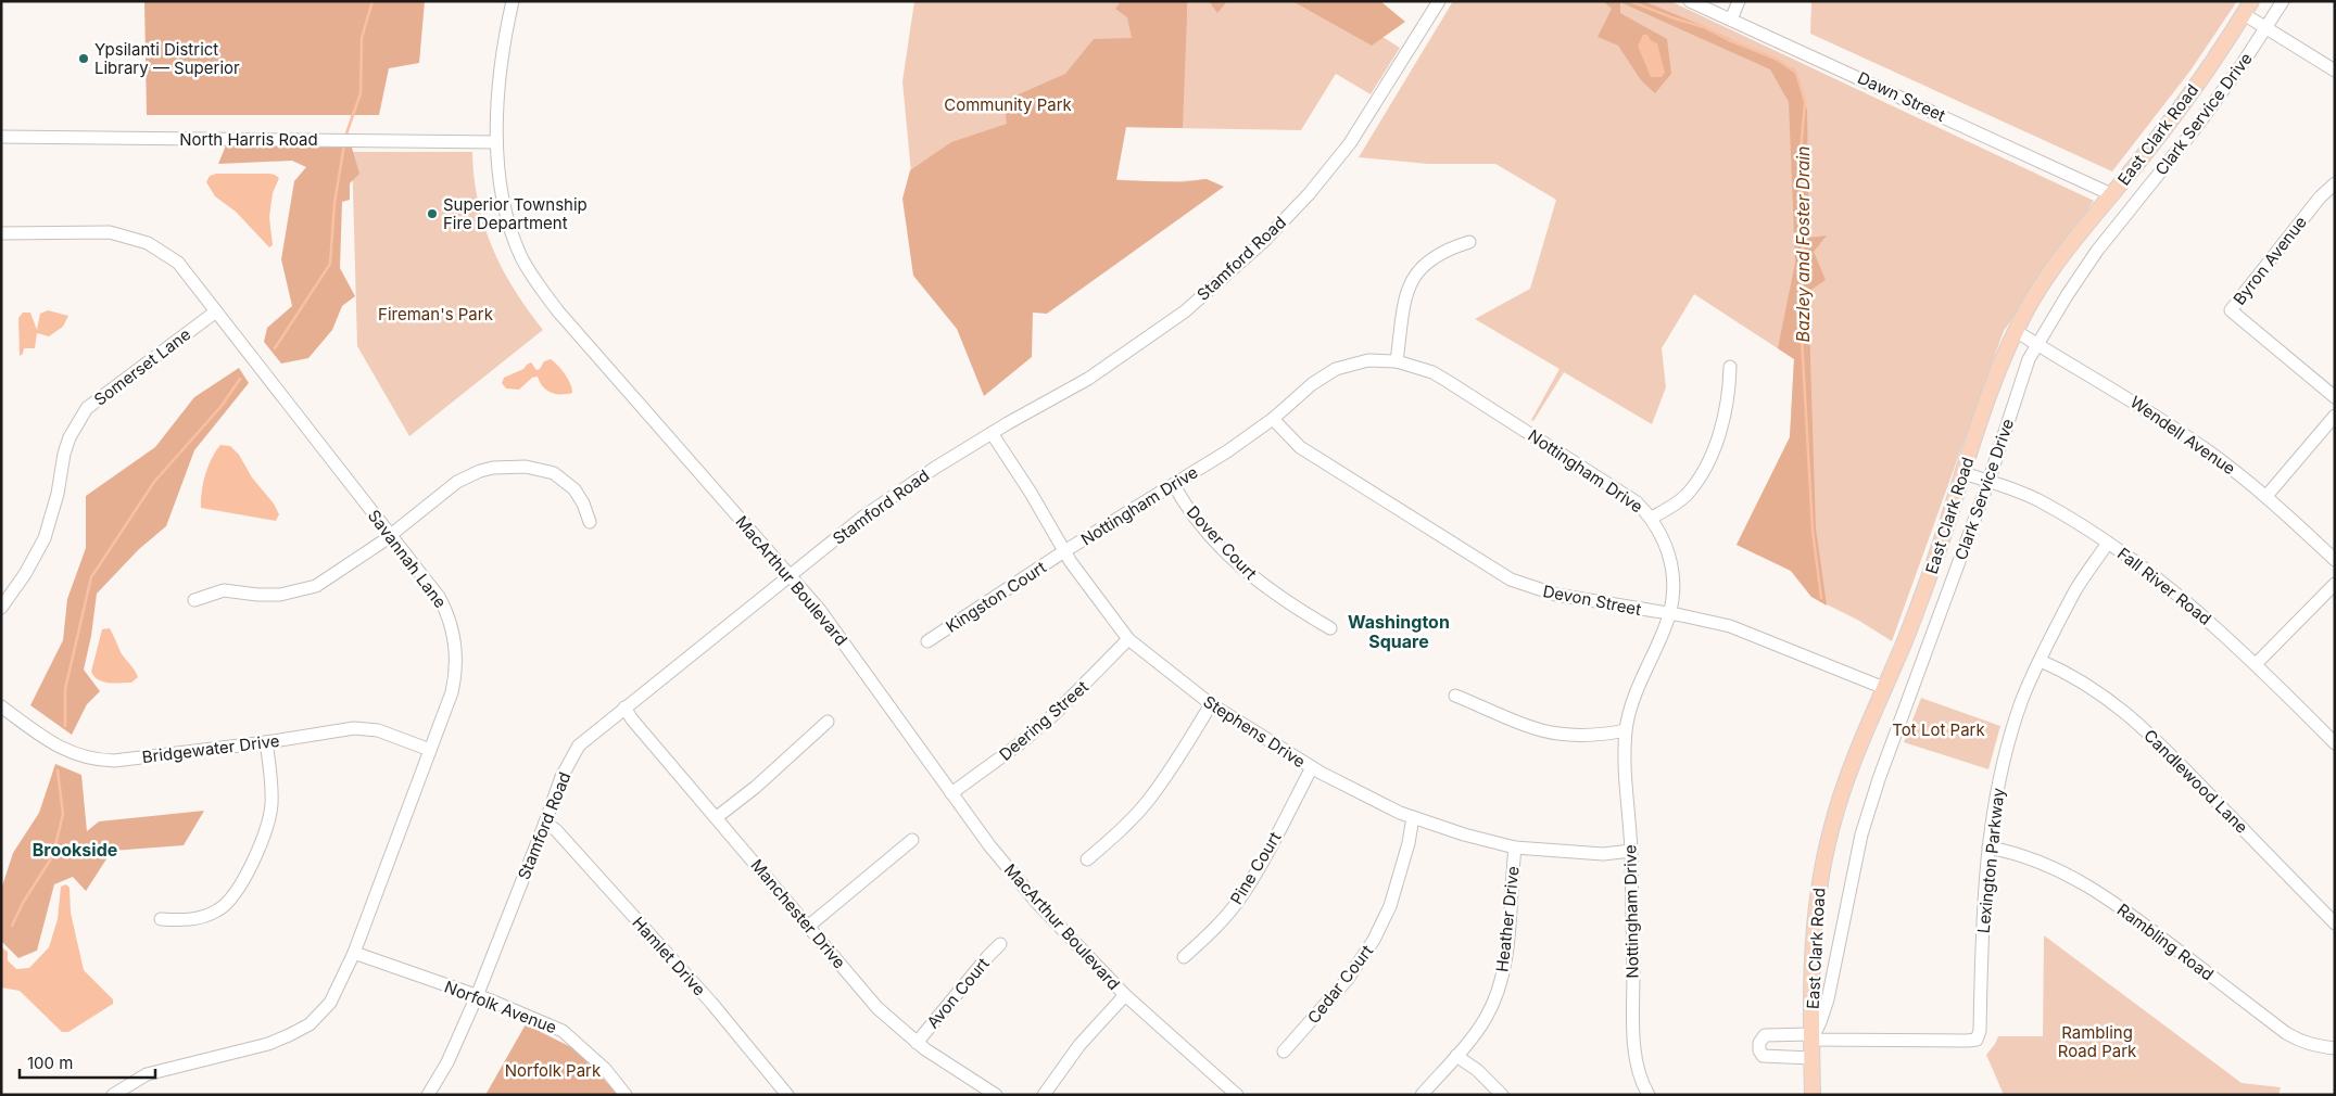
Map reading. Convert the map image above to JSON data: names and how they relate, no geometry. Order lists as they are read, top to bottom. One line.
{"streets":{"main road":["East Clark Road"],"street":["Dawn Street","Clark Service Drive","North Harris Road","Stamford Road","Byron Avenue","Somerset Lane","Wendell Avenue","Nottingham Drive","Dover Court","Savannah Lane","MacArthur Boulevard","Fall River Road","Kingston Court","Devon Street","Deering Street","Stephens Drive","Bridgewater Drive","Candlewood Lane","Lexington Parkway","Pine Court","Manchester Drive","Heather Drive","Rambling Road","Hamlet Drive","Cedar Court","Avon Court","Norfolk Avenue"]},"crossings":[["Dawn Street","East Clark Road"],["Clark Service Drive","East Clark Road"],["Clark Service Drive","Wendell Avenue"],["Clark Service Drive","Fall River Road"],["Clark Service Drive","Lexington Parkway"],["East Clark Road","Wendell Avenue"],["East Clark Road","Fall River Road"],["East Clark Road","Devon Street"],["East Clark Road","Lexington Parkway"],["North Harris Road","MacArthur Boulevard"],["Stamford Road","MacArthur Boulevard"],["Stamford Road","Stephens Drive"],["Stamford Road","Manchester Drive"],["Stamford Road","Hamlet Drive"],["Stamford Road","Norfolk Avenue"],["Somerset Lane","Savannah Lane"],["Nottingham Drive","Dover Court"],["Nottingham Drive","Kingston Court"],["Nottingham Drive","Devon Street"],["Nottingham Drive","Stephens Drive"],["Savannah Lane","Bridgewater Drive"],["Savannah Lane","Norfolk Avenue"],["MacArthur Boulevard","Deering Street"],["Fall River Road","Lexington Parkway"],["Kingston Court","Stephens Drive"],["Deering Street","Stephens Drive"],["Stephens Drive","Pine Court"],["Stephens Drive","Heather Drive"],["Stephens Drive","Cedar Court"],["Candlewood Lane","Lexington Parkway"],["Lexington Parkway","Rambling Road"],["Manchester Drive","Avon Court"]],"districts":["Washington Square","Brookside"],"water":["Bazley and Foster Drain"],"parks":["Community Park","Fireman's Park","Tot Lot Park","Rambling Road Park","Norfolk Park"],"places":["Ypsilanti District Library — Superior","Superior Township Fire Department"],"scale_bar":"100 m"}
